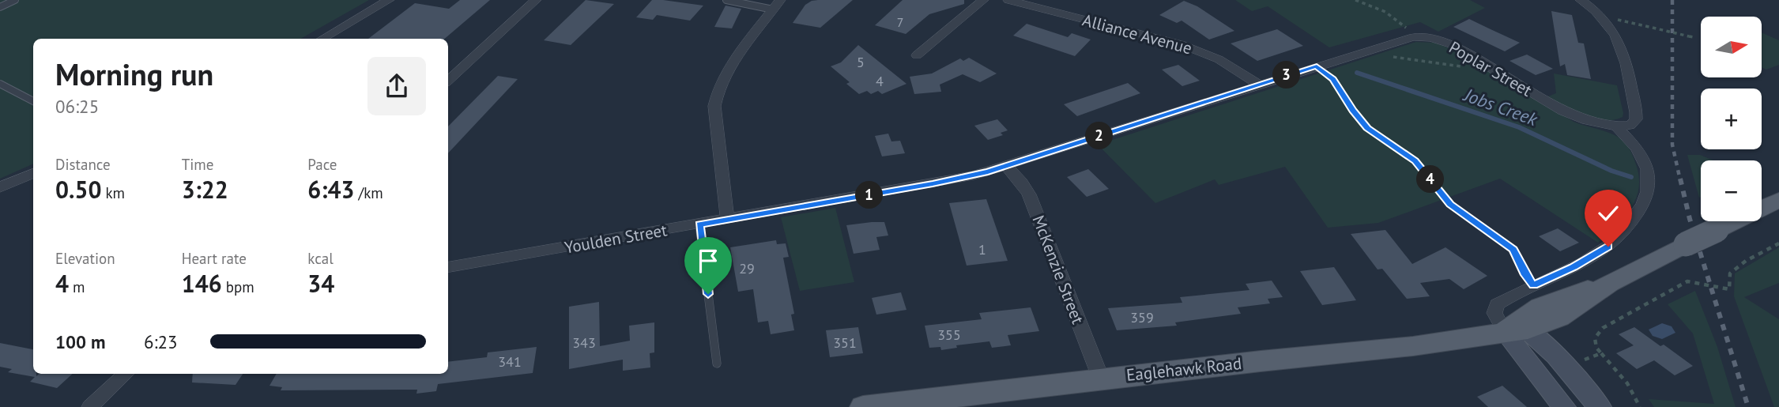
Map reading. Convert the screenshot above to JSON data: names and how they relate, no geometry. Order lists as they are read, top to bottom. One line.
{"streets":{"main road":["Eaglehawk Road"],"street":["Alliance Avenue","Poplar Street","Youlden Street","McKenzie Street"]},"crossings":[["Alliance Avenue","Youlden Street"],["Poplar Street","Youlden Street"],["Youlden Street","McKenzie Street"],["McKenzie Street","Eaglehawk Road"]],"water":["Jobs Creek"],"house_numbers":["7","5","4","1","29","359","355","343","351","341"],"north":"right","page":{"map_buttons":["+","−"],"heading":["Morning run","06:25"],"pins":["3","2","4","1"],"stats":[["Distance","0.50 km"],["Time","3:22"],["Pace","6:43 /km"],["Elevation","4 m"],["Heart rate","146 bpm"],["kcal","34"]],"list":[{"name":"100 m","note":"6:23"}]}}
